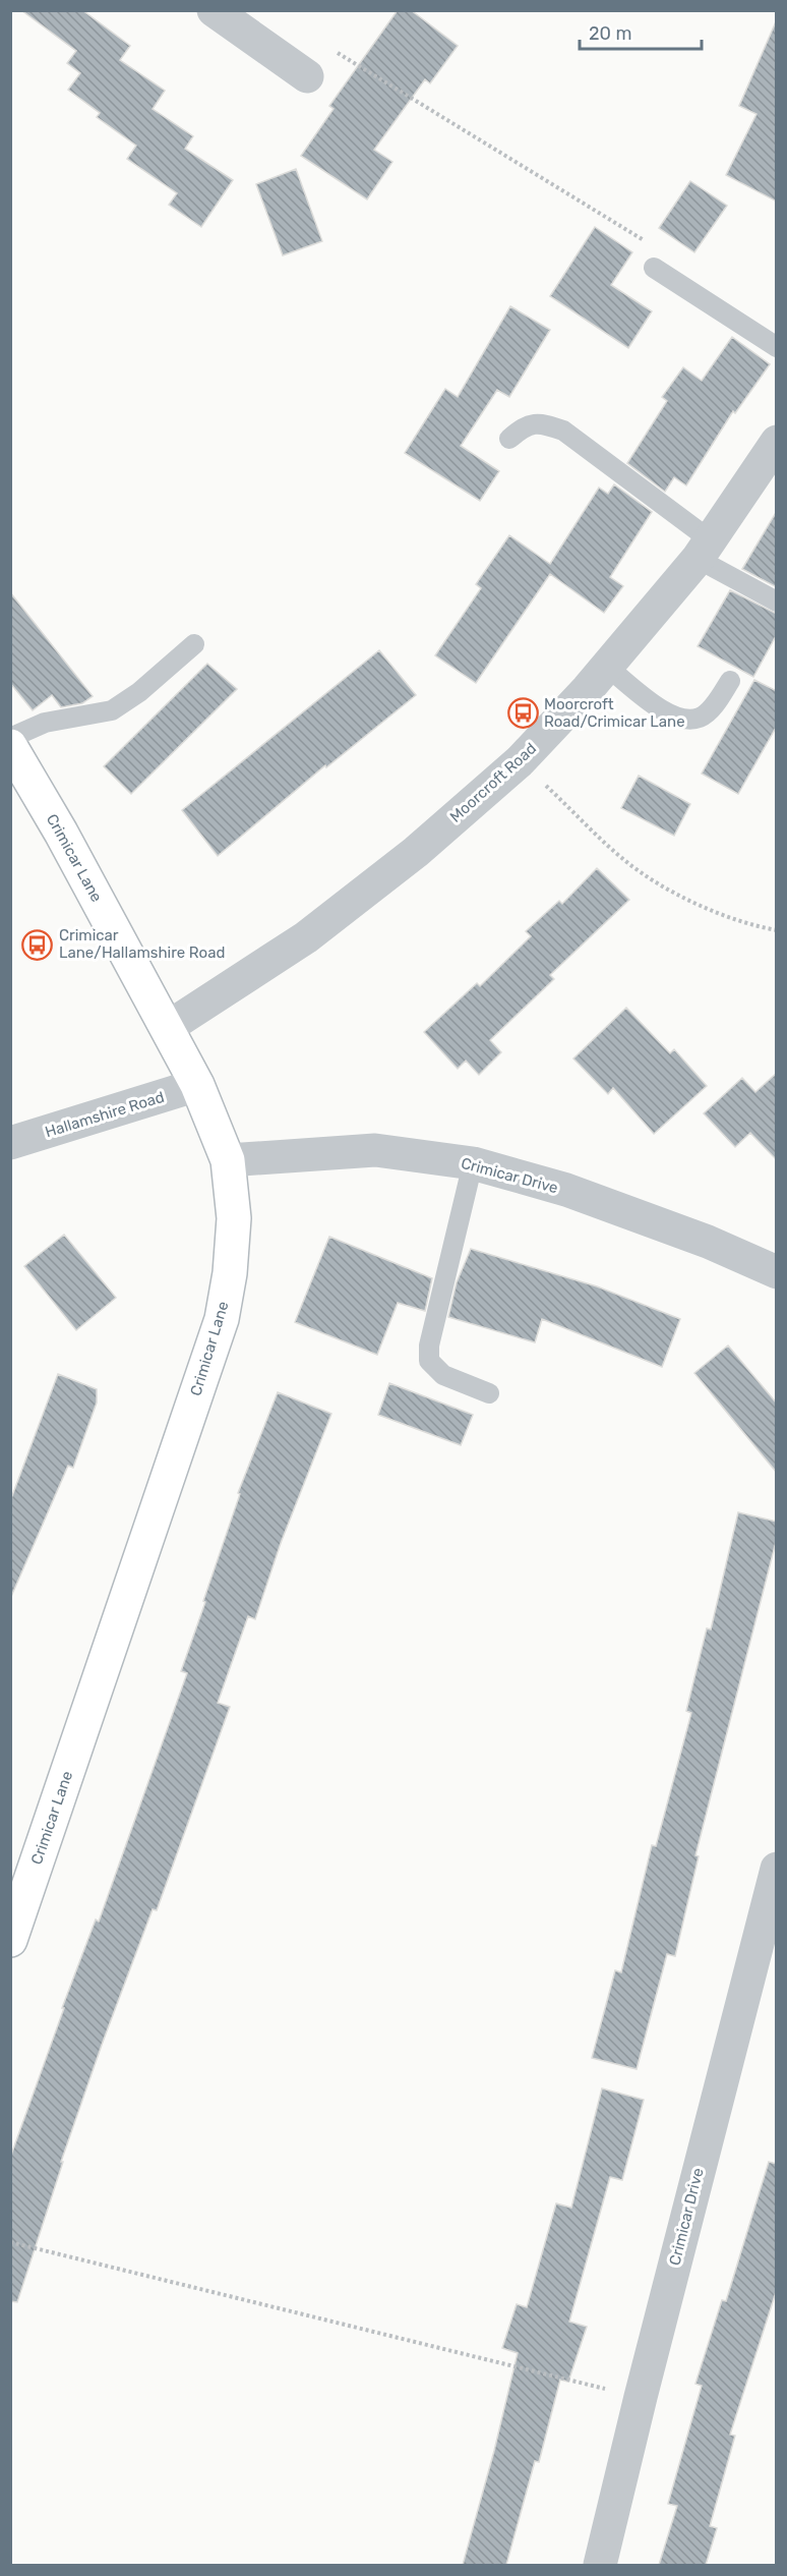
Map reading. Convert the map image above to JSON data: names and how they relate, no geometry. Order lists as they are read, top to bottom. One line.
{"streets":{"street":["Moorcroft Road","Crimicar Lane","Hallamshire Road","Crimicar Drive"]},"crossings":[["Moorcroft Road","Crimicar Lane"],["Crimicar Lane","Hallamshire Road"],["Crimicar Lane","Crimicar Drive"]],"places":{"bus stop":["Moorcroft Road/Crimicar Lane","Crimicar Lane/Hallamshire Road"]},"scale_bar":"20 m"}
